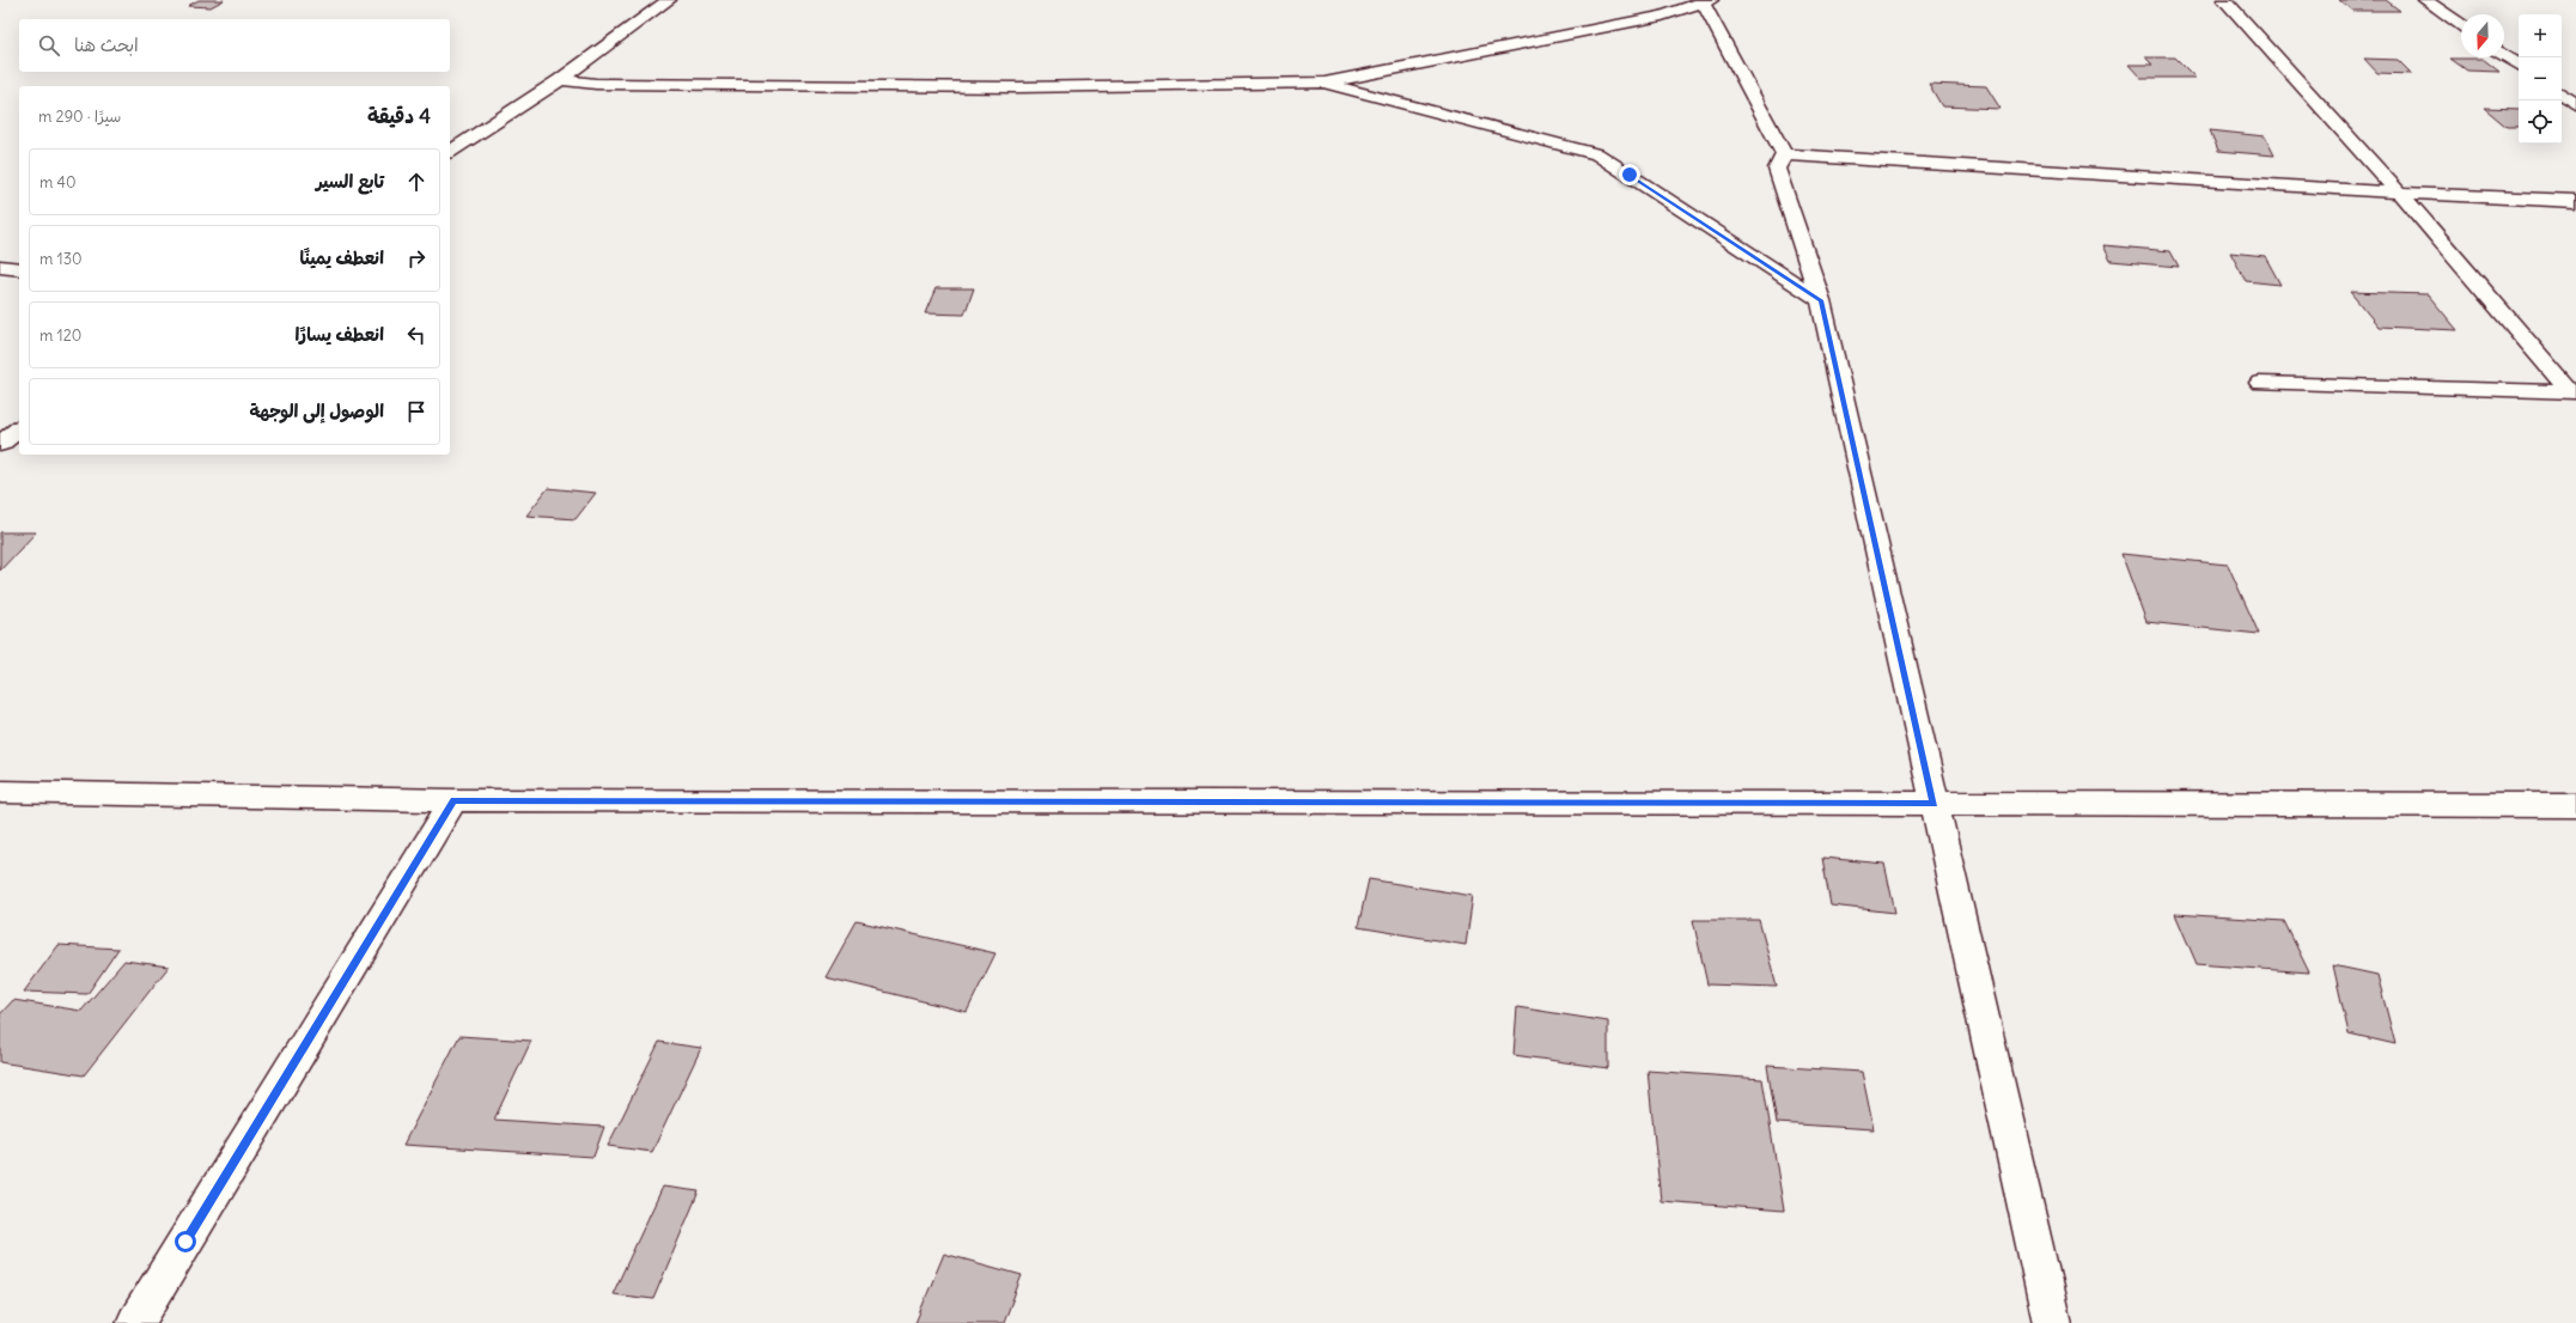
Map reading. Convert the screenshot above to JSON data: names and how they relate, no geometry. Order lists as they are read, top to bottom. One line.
{"north":"bottom","page":{"map_buttons":["+","−"],"search":"ابحث هنا","heading":["4 دقيقة","سيرًا · 290 m"],"list":[["تابع السير","40 m"],["انعطف يمينًا","130 m"],["انعطف يسارًا","120 m"],"الوصول إلى الوجهة"]}}
